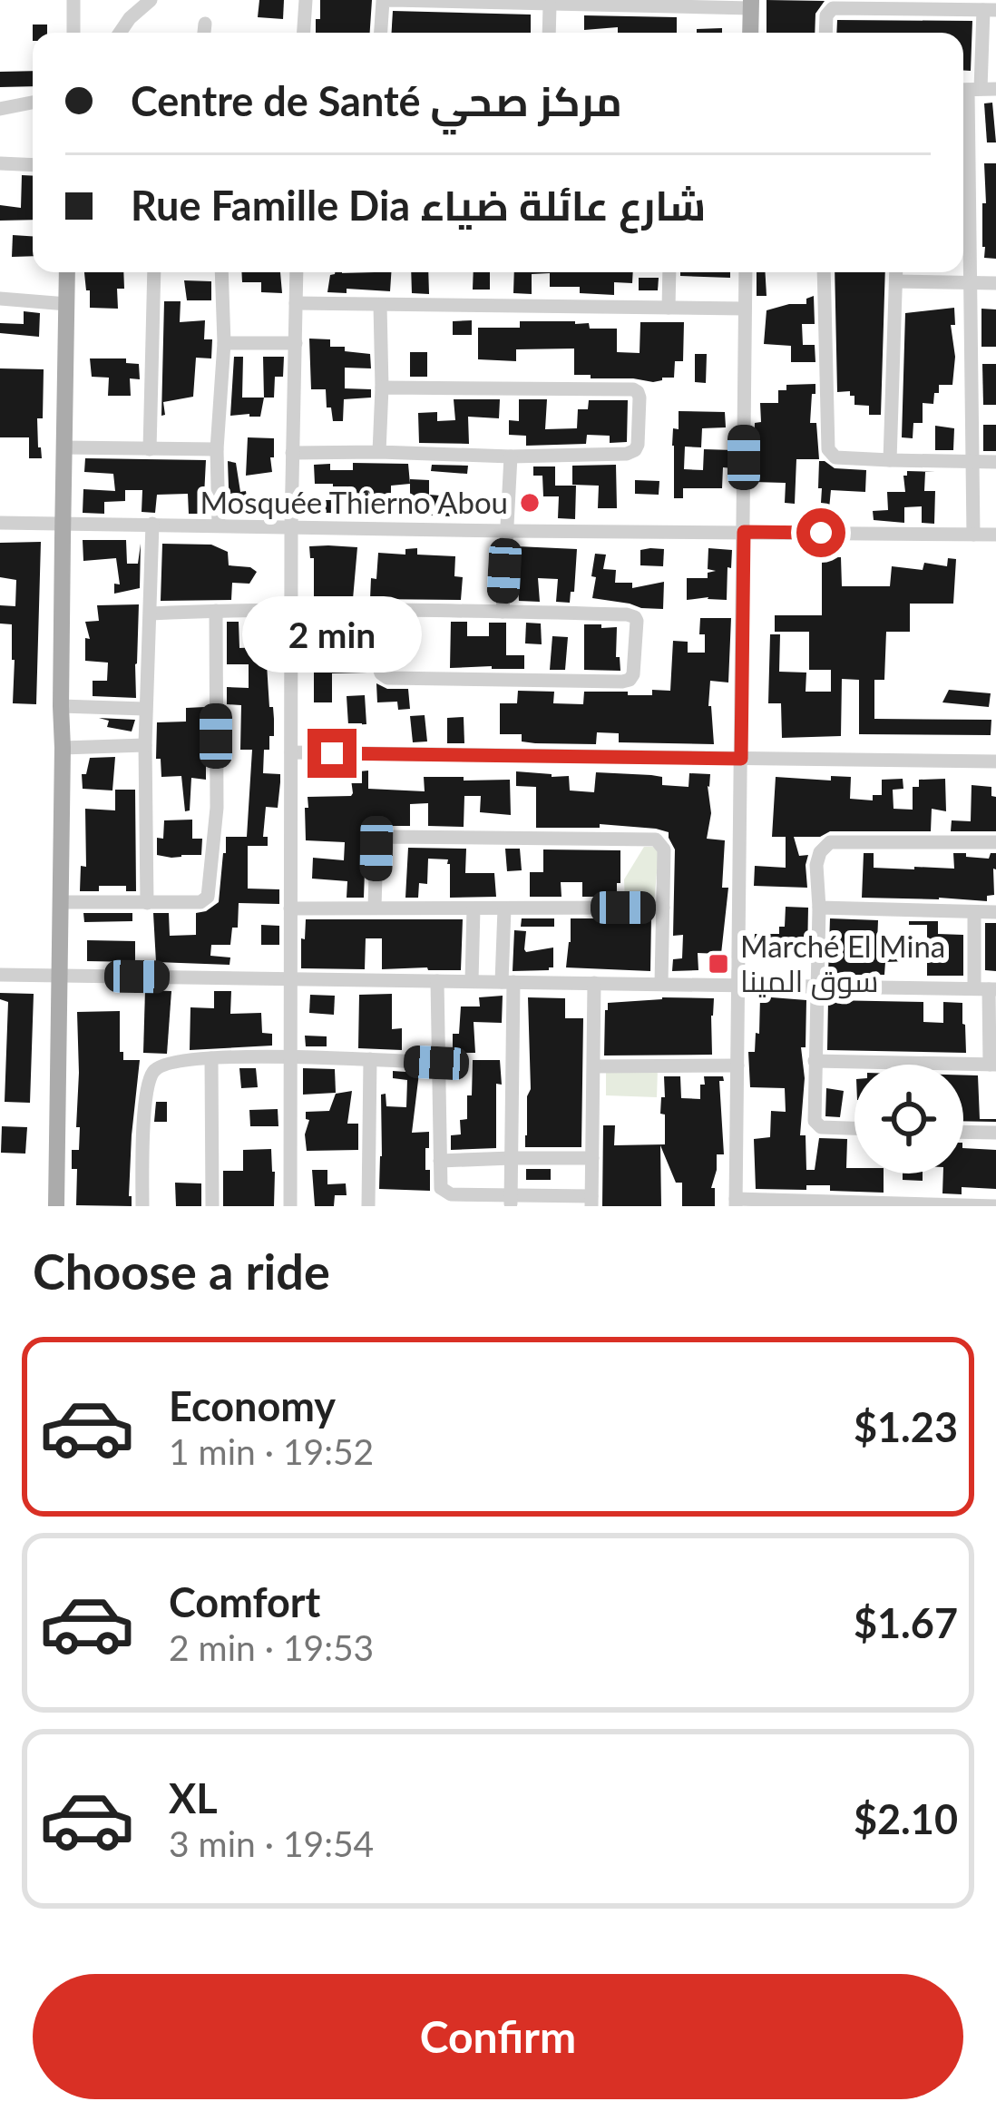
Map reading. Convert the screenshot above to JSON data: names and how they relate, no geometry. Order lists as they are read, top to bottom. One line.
{"places":{"other":["Mosquée Thierno Abou"],"transit":["Marché El Mina سوق المينا"]},"page":{"banner":["Centre de Santé مركز صحي","Rue Famille Dia شارع عائلة ضياء"],"bubble":"2 min","heading":"Choose a ride","list":[{"name":"Economy","note":"1 min · 19:52","value":"$1.23"},{"name":"Comfort","note":"2 min · 19:53","value":"$1.67"},{"name":"XL","note":"3 min · 19:54","value":"$2.10"}],"buttons":"Confirm"}}
